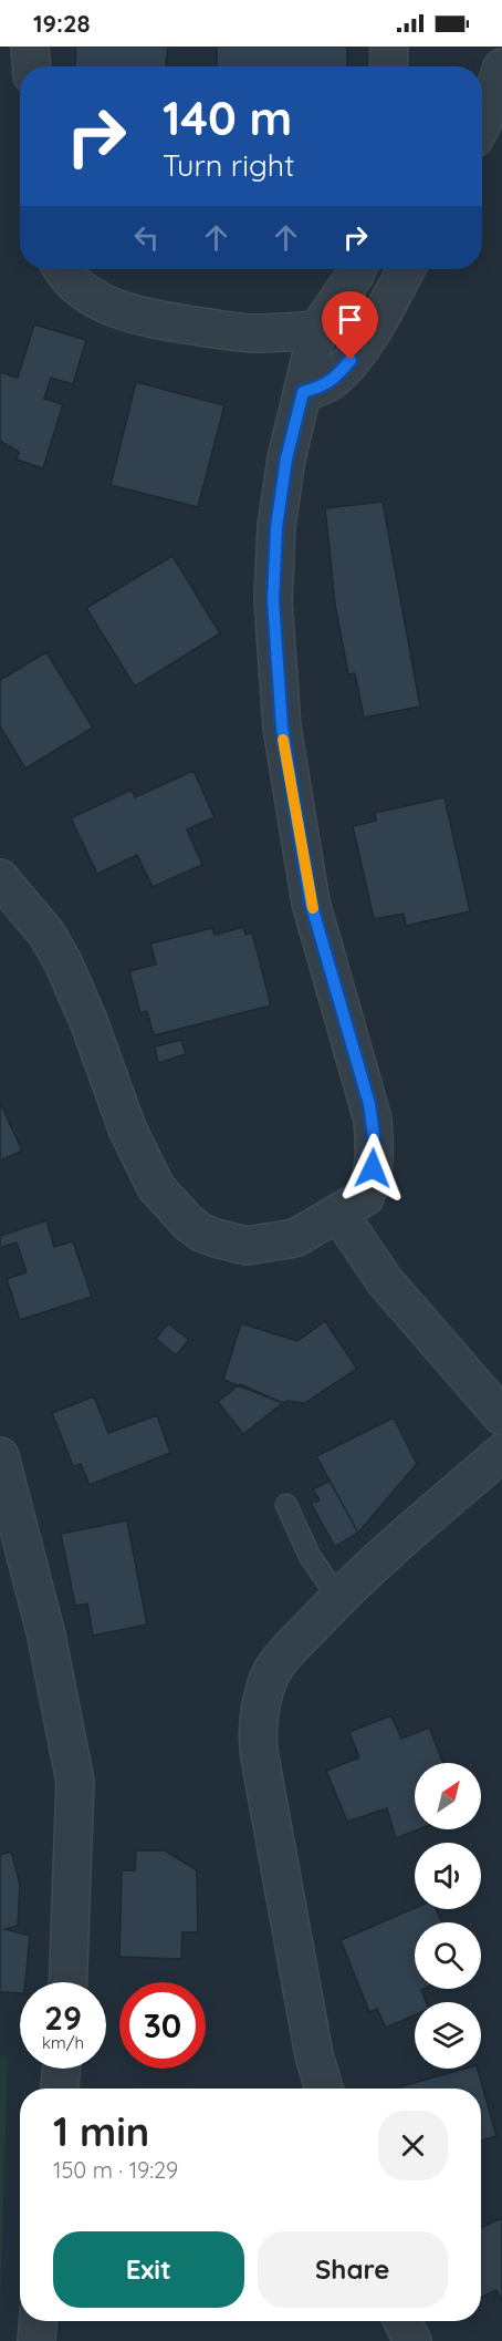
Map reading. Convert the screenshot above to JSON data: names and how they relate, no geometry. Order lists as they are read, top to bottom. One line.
{"north":"top right","page":{"status":"19:28","turn":["140 m","Turn right"],"speed":"29 km/h","limit":"30","heading":["1 min","150 m · 19:29"],"buttons":["Exit","Share"]}}
